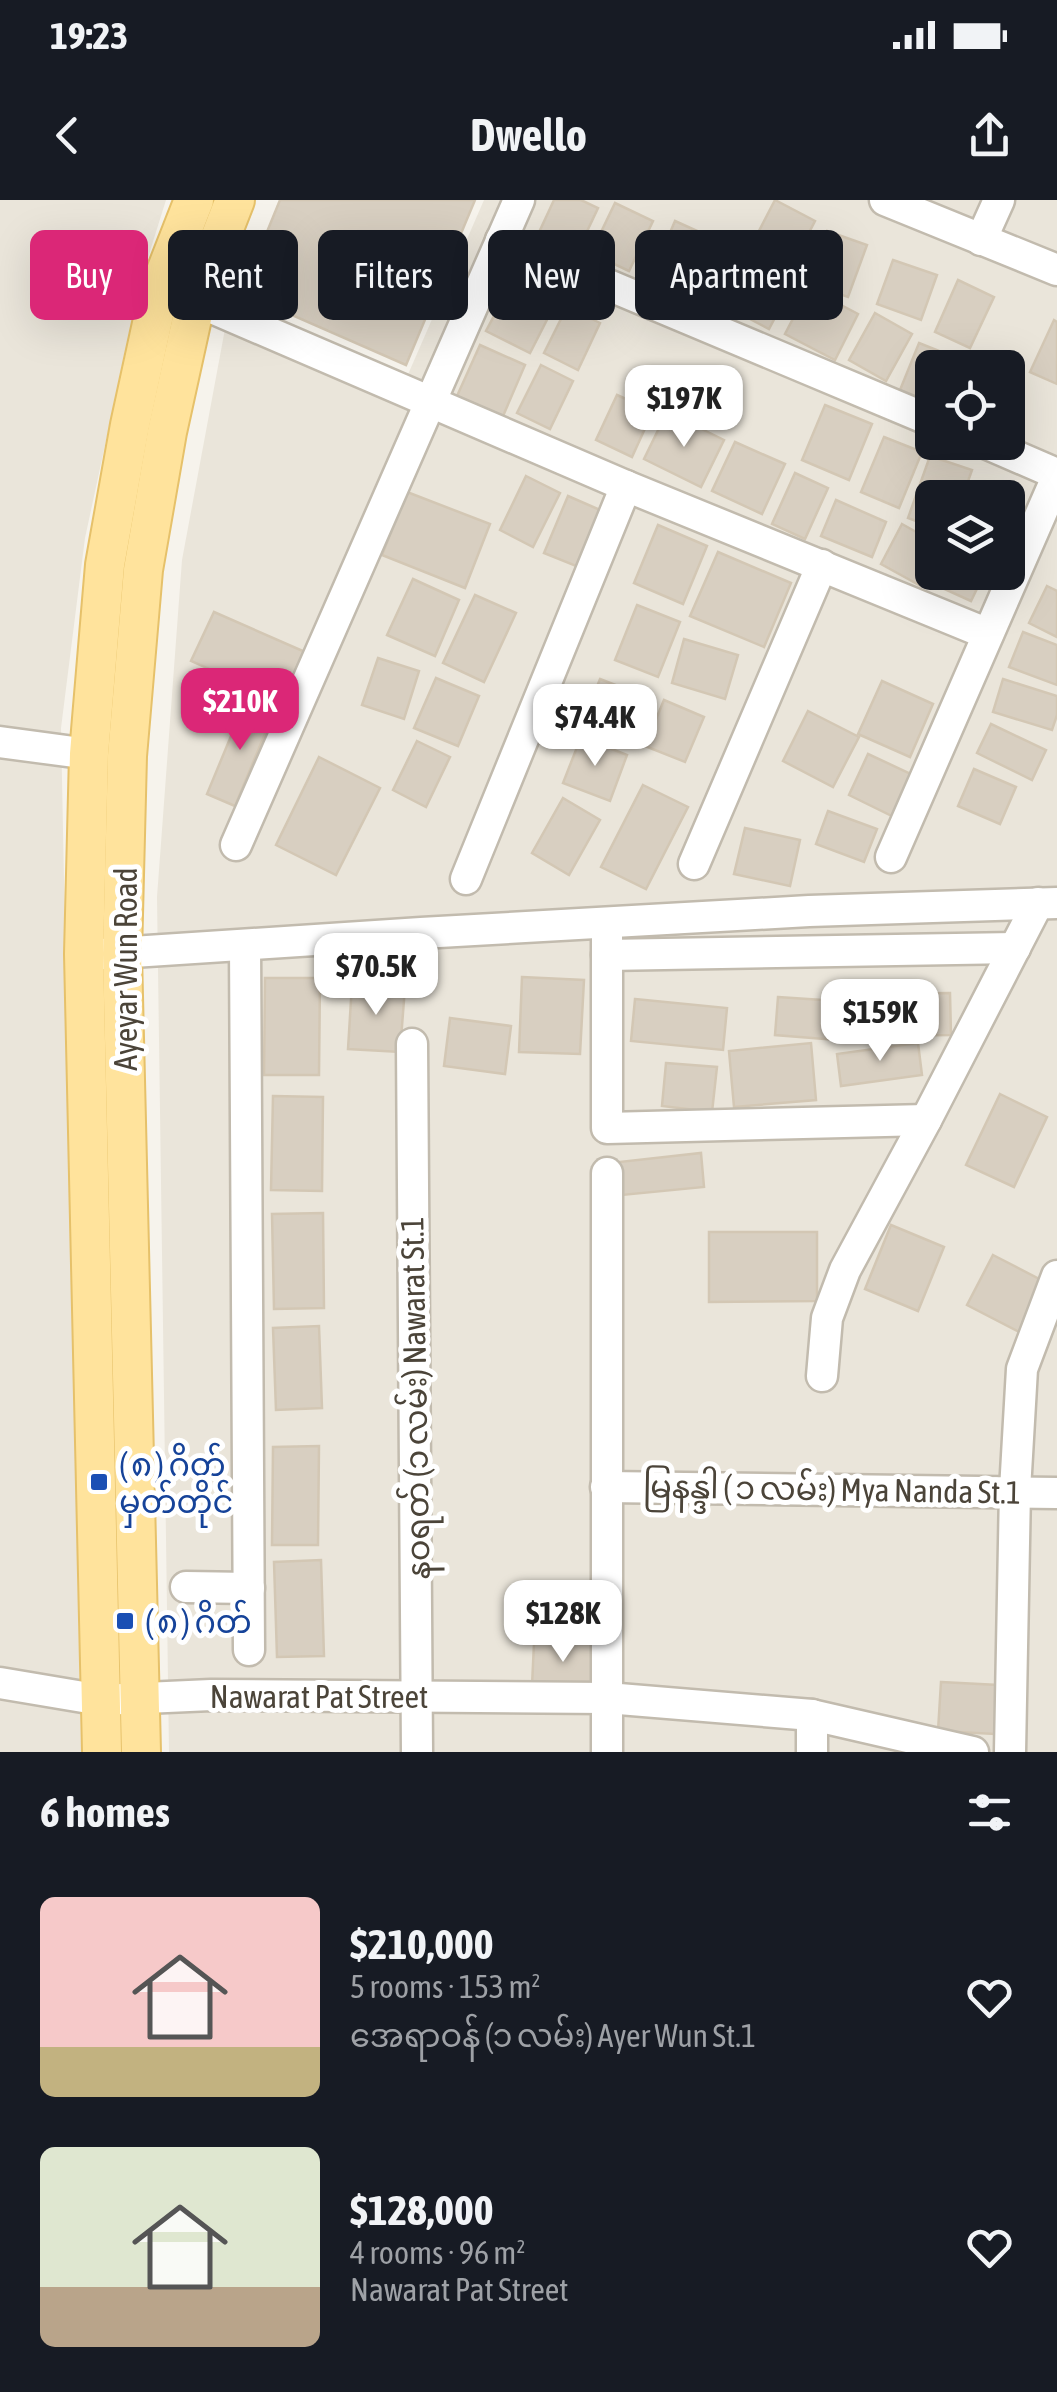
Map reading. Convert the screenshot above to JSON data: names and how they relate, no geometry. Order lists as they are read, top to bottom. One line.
{"streets":{"main road":["Ayeyar Wun Road"],"street":["နဝရတ် (၁ လမ်း) Nawarat St.1","မြနန္ဒါ ( ၁ လမ်း) Mya Nanda St.1","Nawarat Pat Street"]},"crossings":[["Ayeyar Wun Road","Nawarat Pat Street"],["နဝရတ် (၁ လမ်း) Nawarat St.1","Nawarat Pat Street"]],"places":{"transit":["( ၈ ) ဂိတ် မှတ်တိုင်","( ၈ ) ဂိတ်"]},"page":{"status":"19:23","header":"Dwello","chip":["Buy","Rent","Filters","New","Apartment"],"price":["$197K","$210K","$74.4K","$70.5K","$159K","$128K"],"heading":"6 homes","list":[{"name":"$210,000","note":"5 rooms · 153 m² · အေရာဝန် (၁ လမ်း) Ayer Wun St.1"},{"name":"$128,000","note":"4 rooms · 96 m² · Nawarat Pat Street"}]}}
